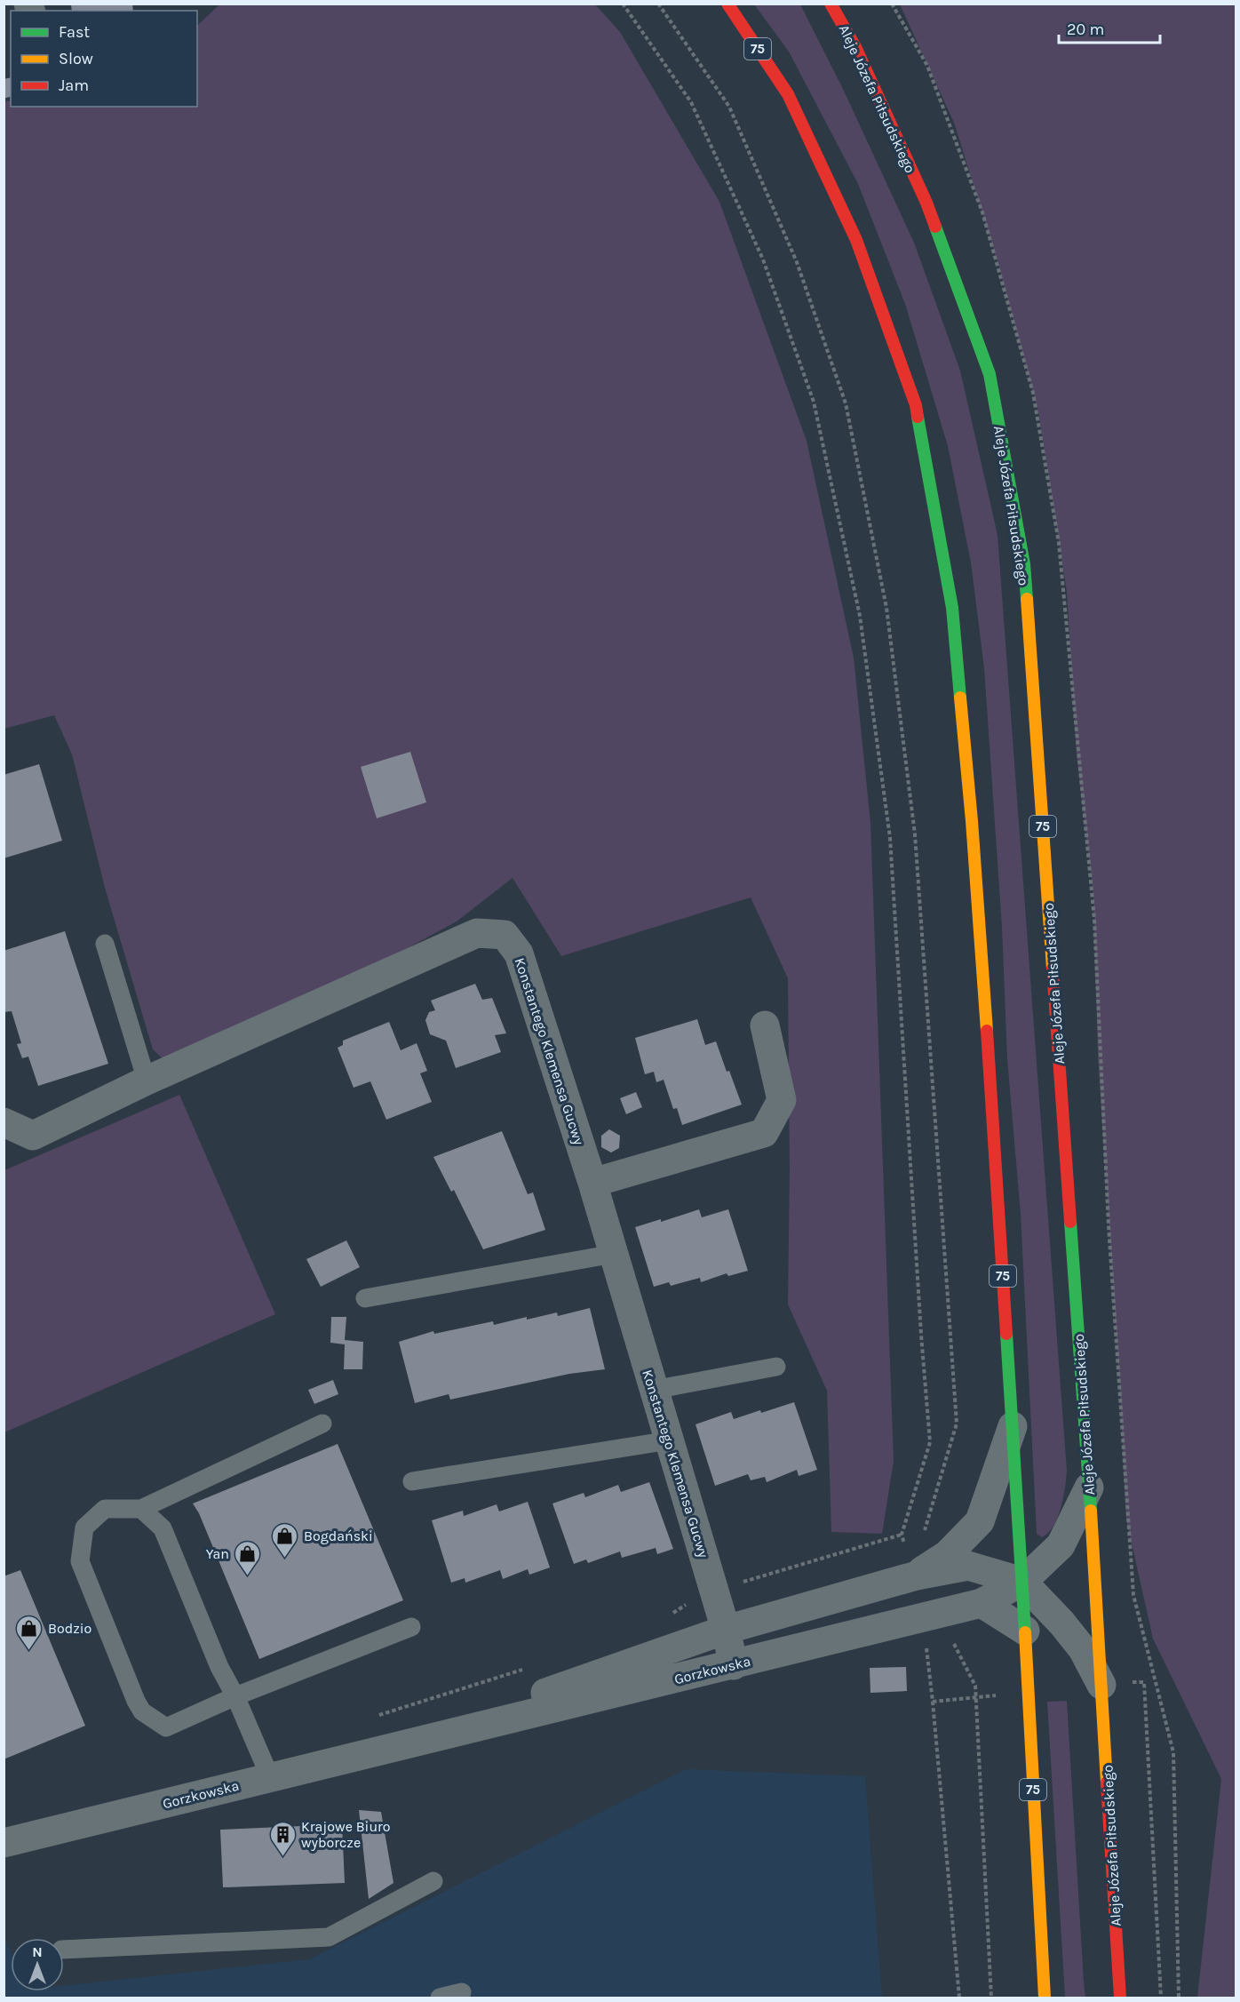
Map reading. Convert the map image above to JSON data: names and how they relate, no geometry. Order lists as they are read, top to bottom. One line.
{"streets":{"main road":["75","Aleje Józefa Piłsudskiego"],"street":["Konstantego Klemensa Gucwy","Gorzkowska"]},"crossings":[["75","Gorzkowska"],["Aleje Józefa Piłsudskiego","Gorzkowska"],["Konstantego Klemensa Gucwy","Gorzkowska"]],"places":{"shop":["Bogdański","Yan","Bodzio"],"building":["Krajowe Biuro wyborcze"]},"legend":["Fast","Slow","Jam"],"scale_bar":"20 m","north":"top"}
